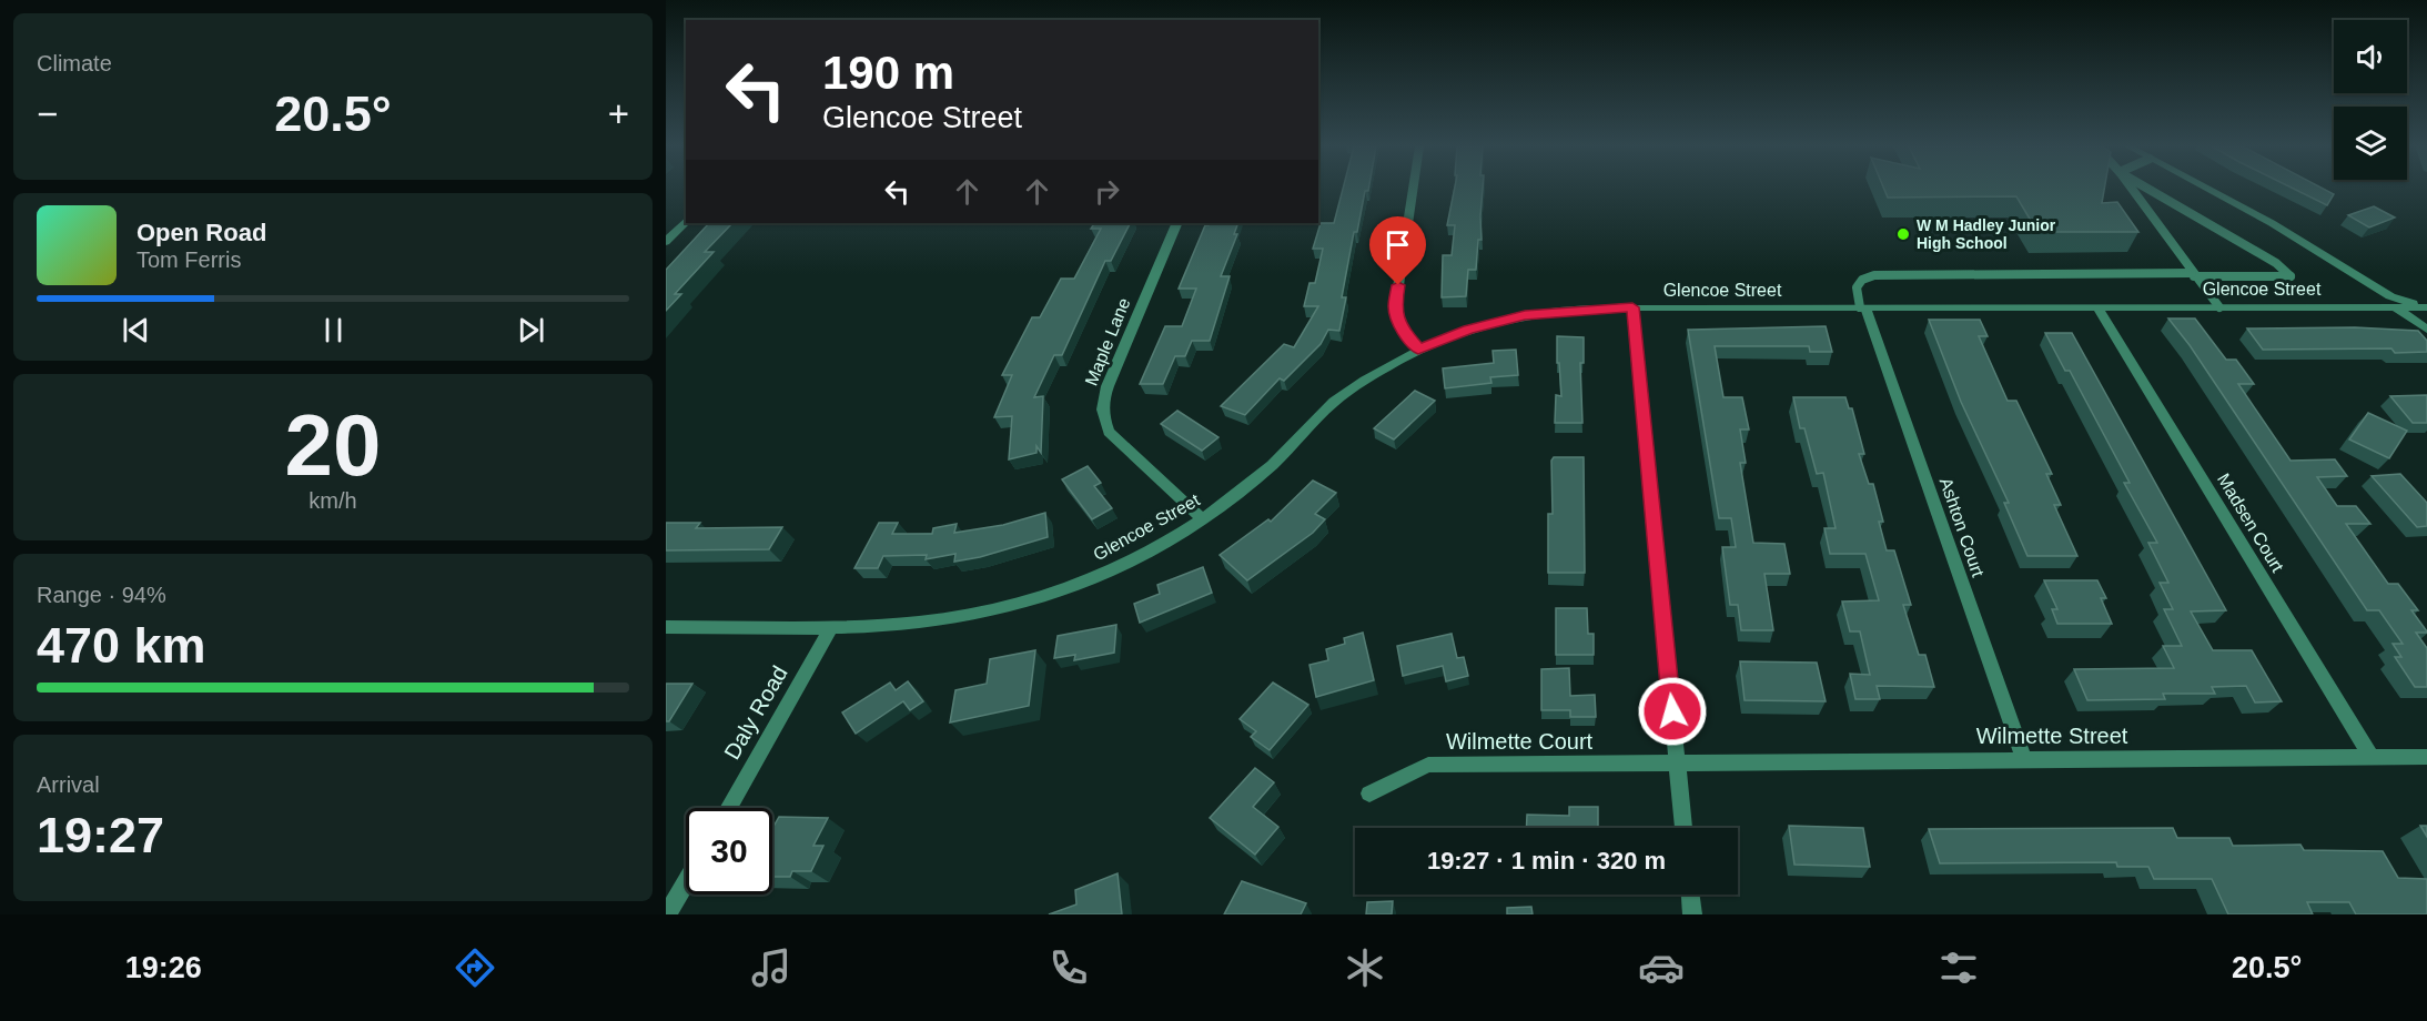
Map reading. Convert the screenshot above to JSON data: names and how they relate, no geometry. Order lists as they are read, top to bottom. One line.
{"streets":{"street":["Glencoe Street","Maple Lane","Madsen Court","Ashton Court","Daly Road","Wilmette Street","Wilmette Court"]},"crossings":[["Glencoe Street","Maple Lane"],["Glencoe Street","Madsen Court"],["Glencoe Street","Ashton Court"],["Glencoe Street","Daly Road"],["Madsen Court","Wilmette Street"],["Ashton Court","Wilmette Street"],["Wilmette Street","Wilmette Court"]],"places":["W M Hadley Junior High School"],"page":{"tile":["Climate",["20","km/h"],["Range · 94%","470 km"],["Arrival","19:27"]],"turn":["190 m","Glencoe Street"],"heat":["−","20.5°","+"],"song":["Open Road","Tom Ferris"],"limit":"30","trip":"19:27 · 1 min · 320 m","tabs":["19:26","20.5°"]}}
